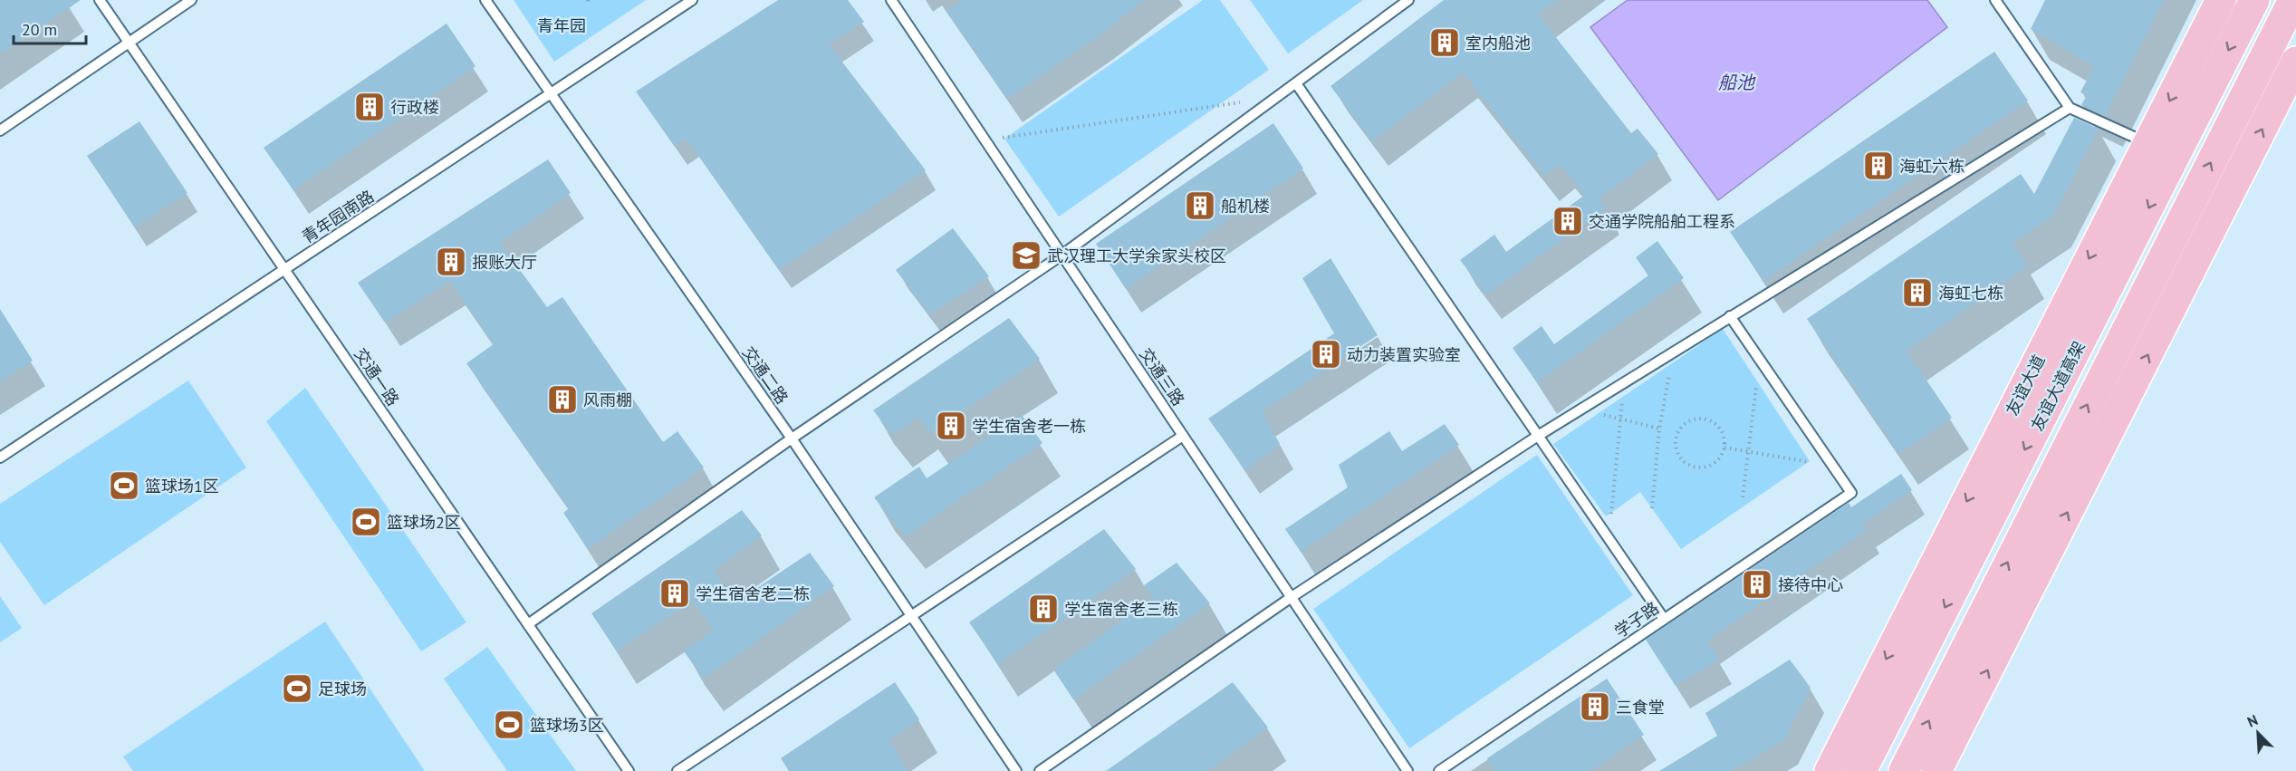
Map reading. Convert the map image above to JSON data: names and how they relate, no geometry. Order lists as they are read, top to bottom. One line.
{"streets":{"main road":["友谊大道","友谊大道高架"],"lane":["青年园南路","交通二路","交通一路","交通三路","学子路"]},"crossings":[["青年园南路","交通二路"],["青年园南路","交通一路"]],"water":["船池"],"parks":["青年园"],"places":{"building":["室内船池","行政楼","海虹六栋","船机楼","交通学院船舶工程系","报账大厅","海虹七栋","动力装置实验室","风雨棚","学生宿舍老一栋","接待中心","学生宿舍老二栋","学生宿舍老三栋","三食堂"],"school or university":["武汉理工大学余家头校区"],"sports":["篮球场1区","篮球场2区","足球场","篮球场3区"]},"scale_bar":"20 m","north":"top left"}
